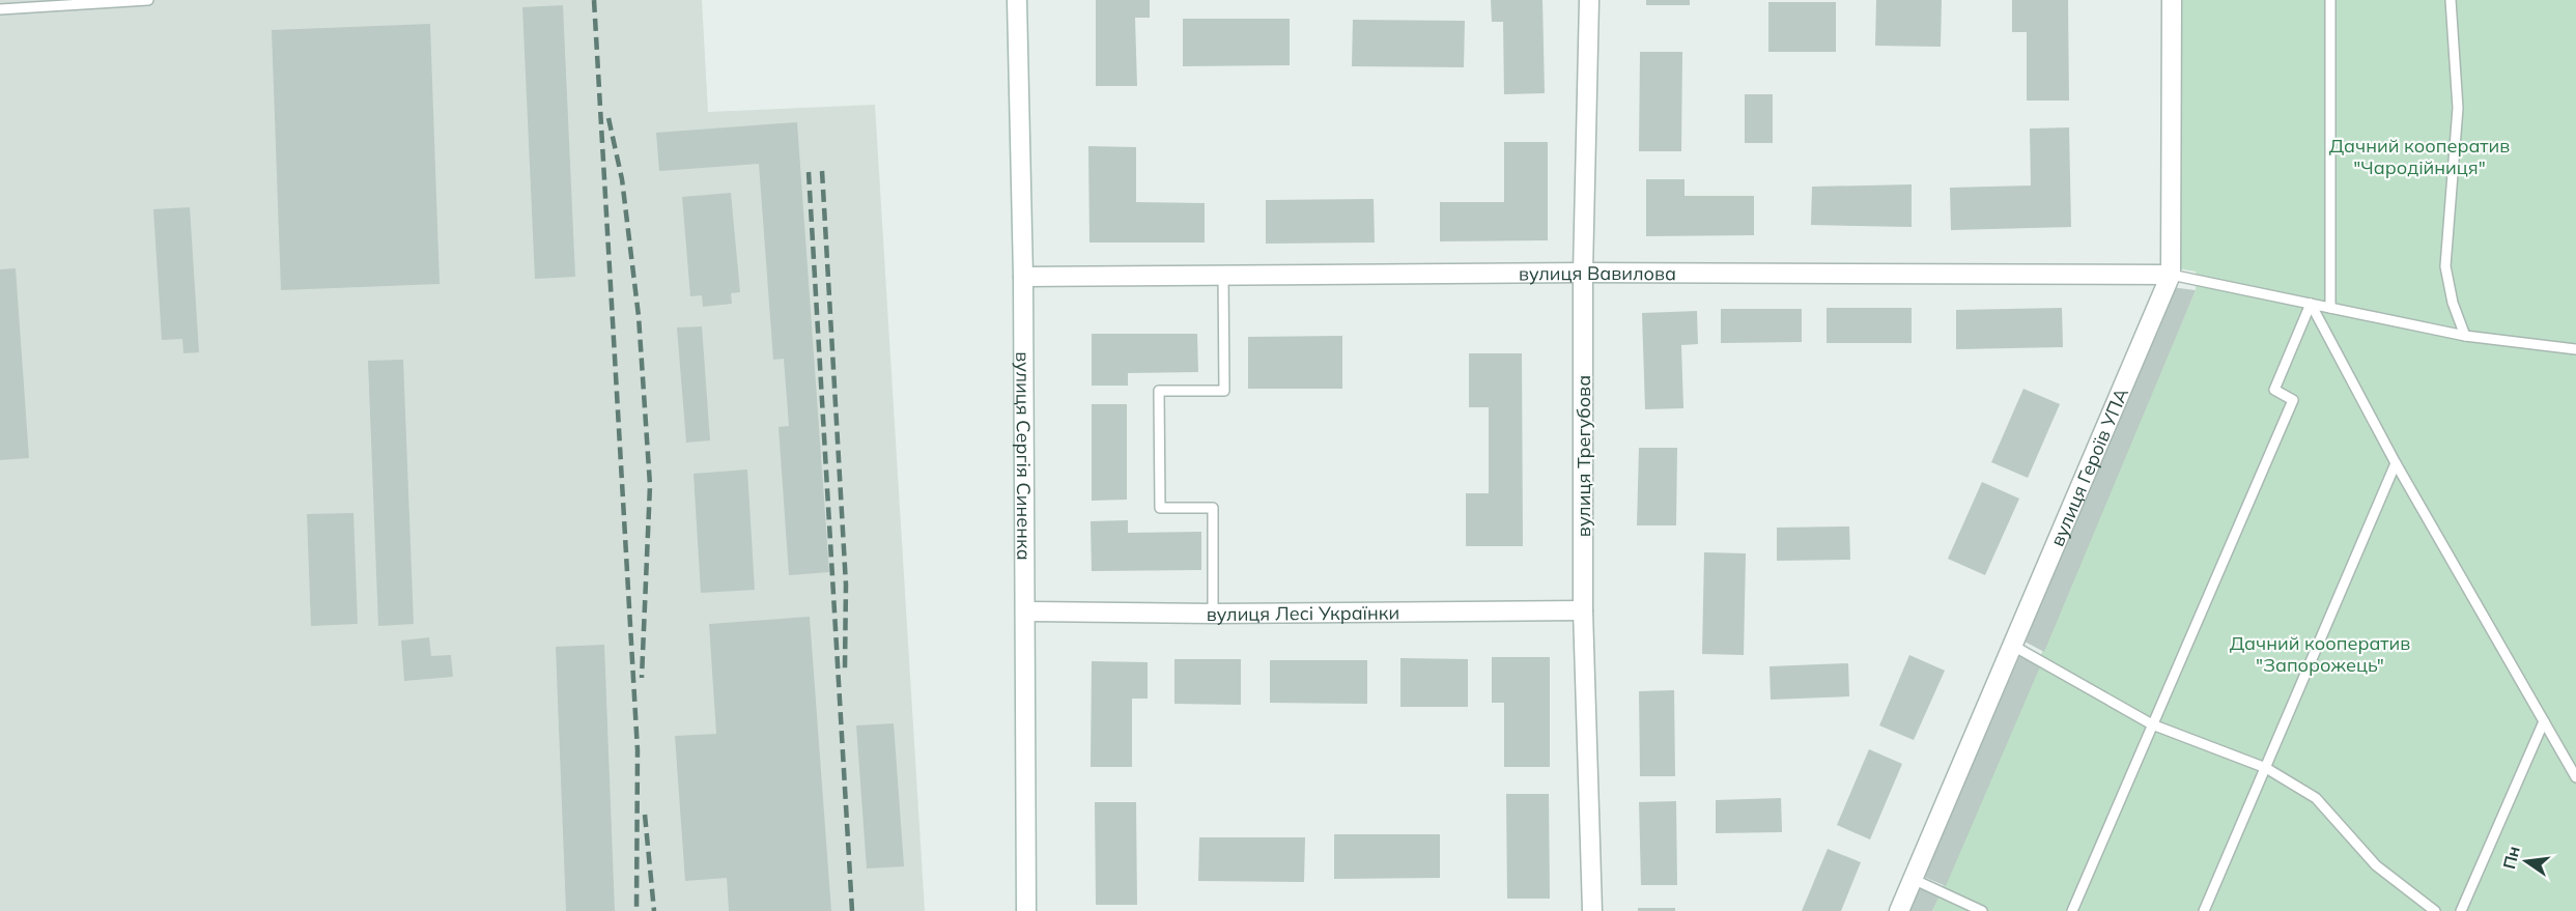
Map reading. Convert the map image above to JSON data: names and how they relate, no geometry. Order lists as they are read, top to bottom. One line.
{"streets":{"street":["вулиця Вавилова","вулиця Сергія Синенка","вулиця Трегубова","вулиця Героїв УПА","вулиця Лесі Українки"]},"crossings":[["вулиця Вавилова","вулиця Сергія Синенка"],["вулиця Вавилова","вулиця Трегубова"],["вулиця Вавилова","вулиця Героїв УПА"],["вулиця Сергія Синенка","вулиця Лесі Українки"],["вулиця Трегубова","вулиця Лесі Українки"]],"parks":["Дачний кооператив \"Чародійниця\"","Дачний кооператив \"Запорожець\""],"north":"left"}
